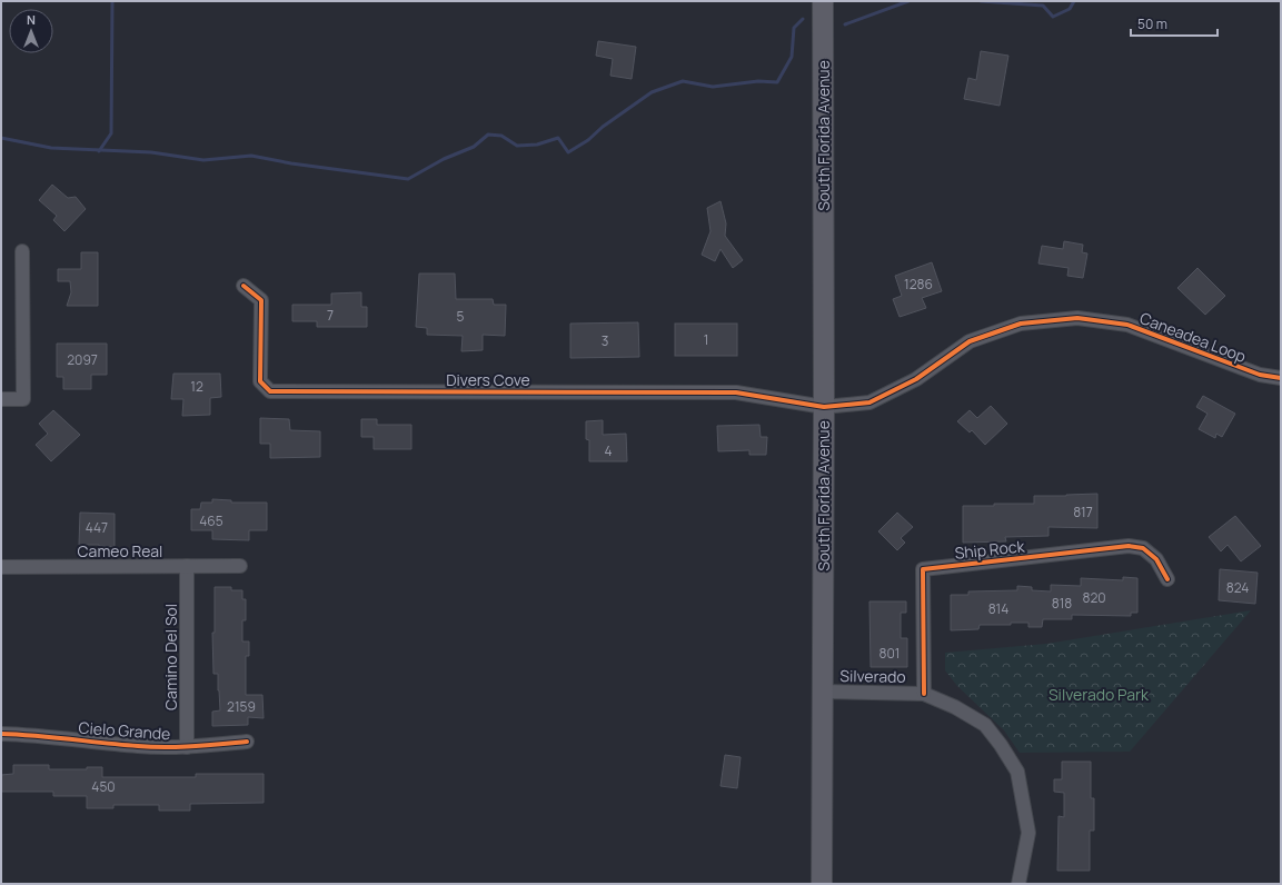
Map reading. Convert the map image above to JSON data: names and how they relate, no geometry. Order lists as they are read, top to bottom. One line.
{"streets":{"main road":["South Florida Avenue"],"street":["Caneadea Loop","Divers Cove","Ship Rock","Cameo Real","Camino Del Sol","Silverado","Cielo Grande"]},"crossings":[["South Florida Avenue","Caneadea Loop"],["South Florida Avenue","Divers Cove"],["South Florida Avenue","Silverado"],["Caneadea Loop","Divers Cove"],["Ship Rock","Silverado"],["Cameo Real","Camino Del Sol"],["Camino Del Sol","Cielo Grande"]],"parks":["Silverado Park"],"house_numbers":["1286","7","5","1","3","2097","12","4","817","465","447","824","820","818","814","801","2159","450"],"scale_bar":"50 m","north":"top"}
